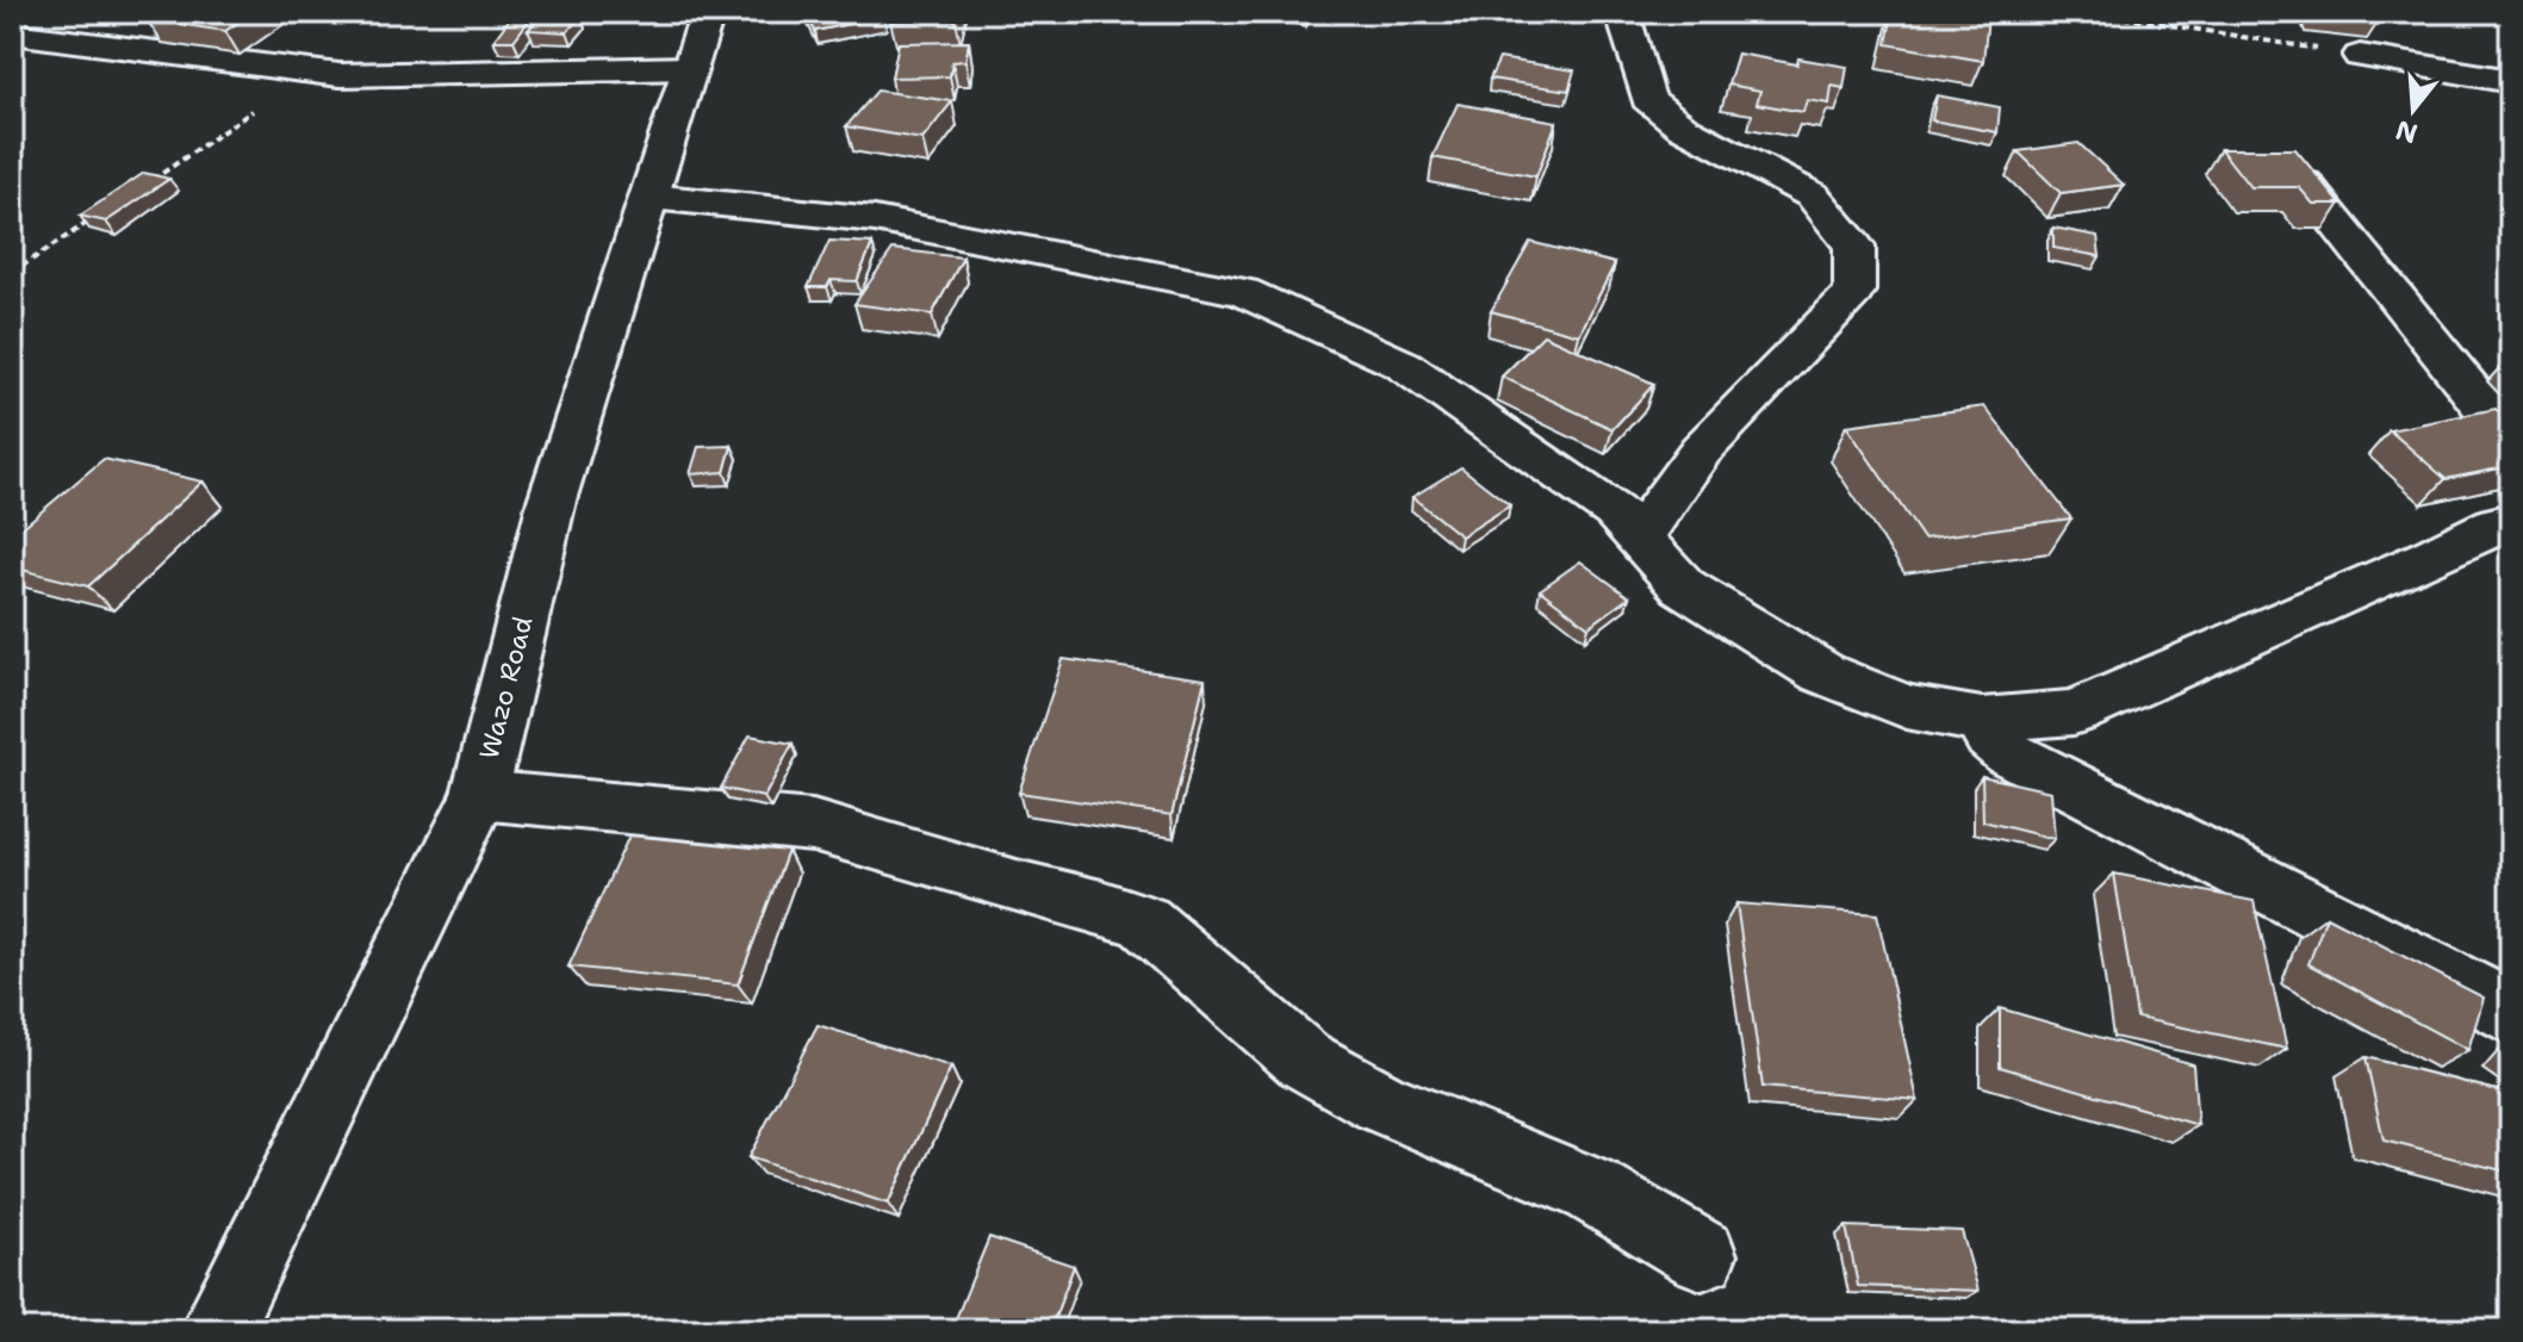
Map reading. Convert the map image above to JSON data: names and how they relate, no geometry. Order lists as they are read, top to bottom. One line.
{"streets":{"street":["Wazo Road"]},"north":"bottom"}
